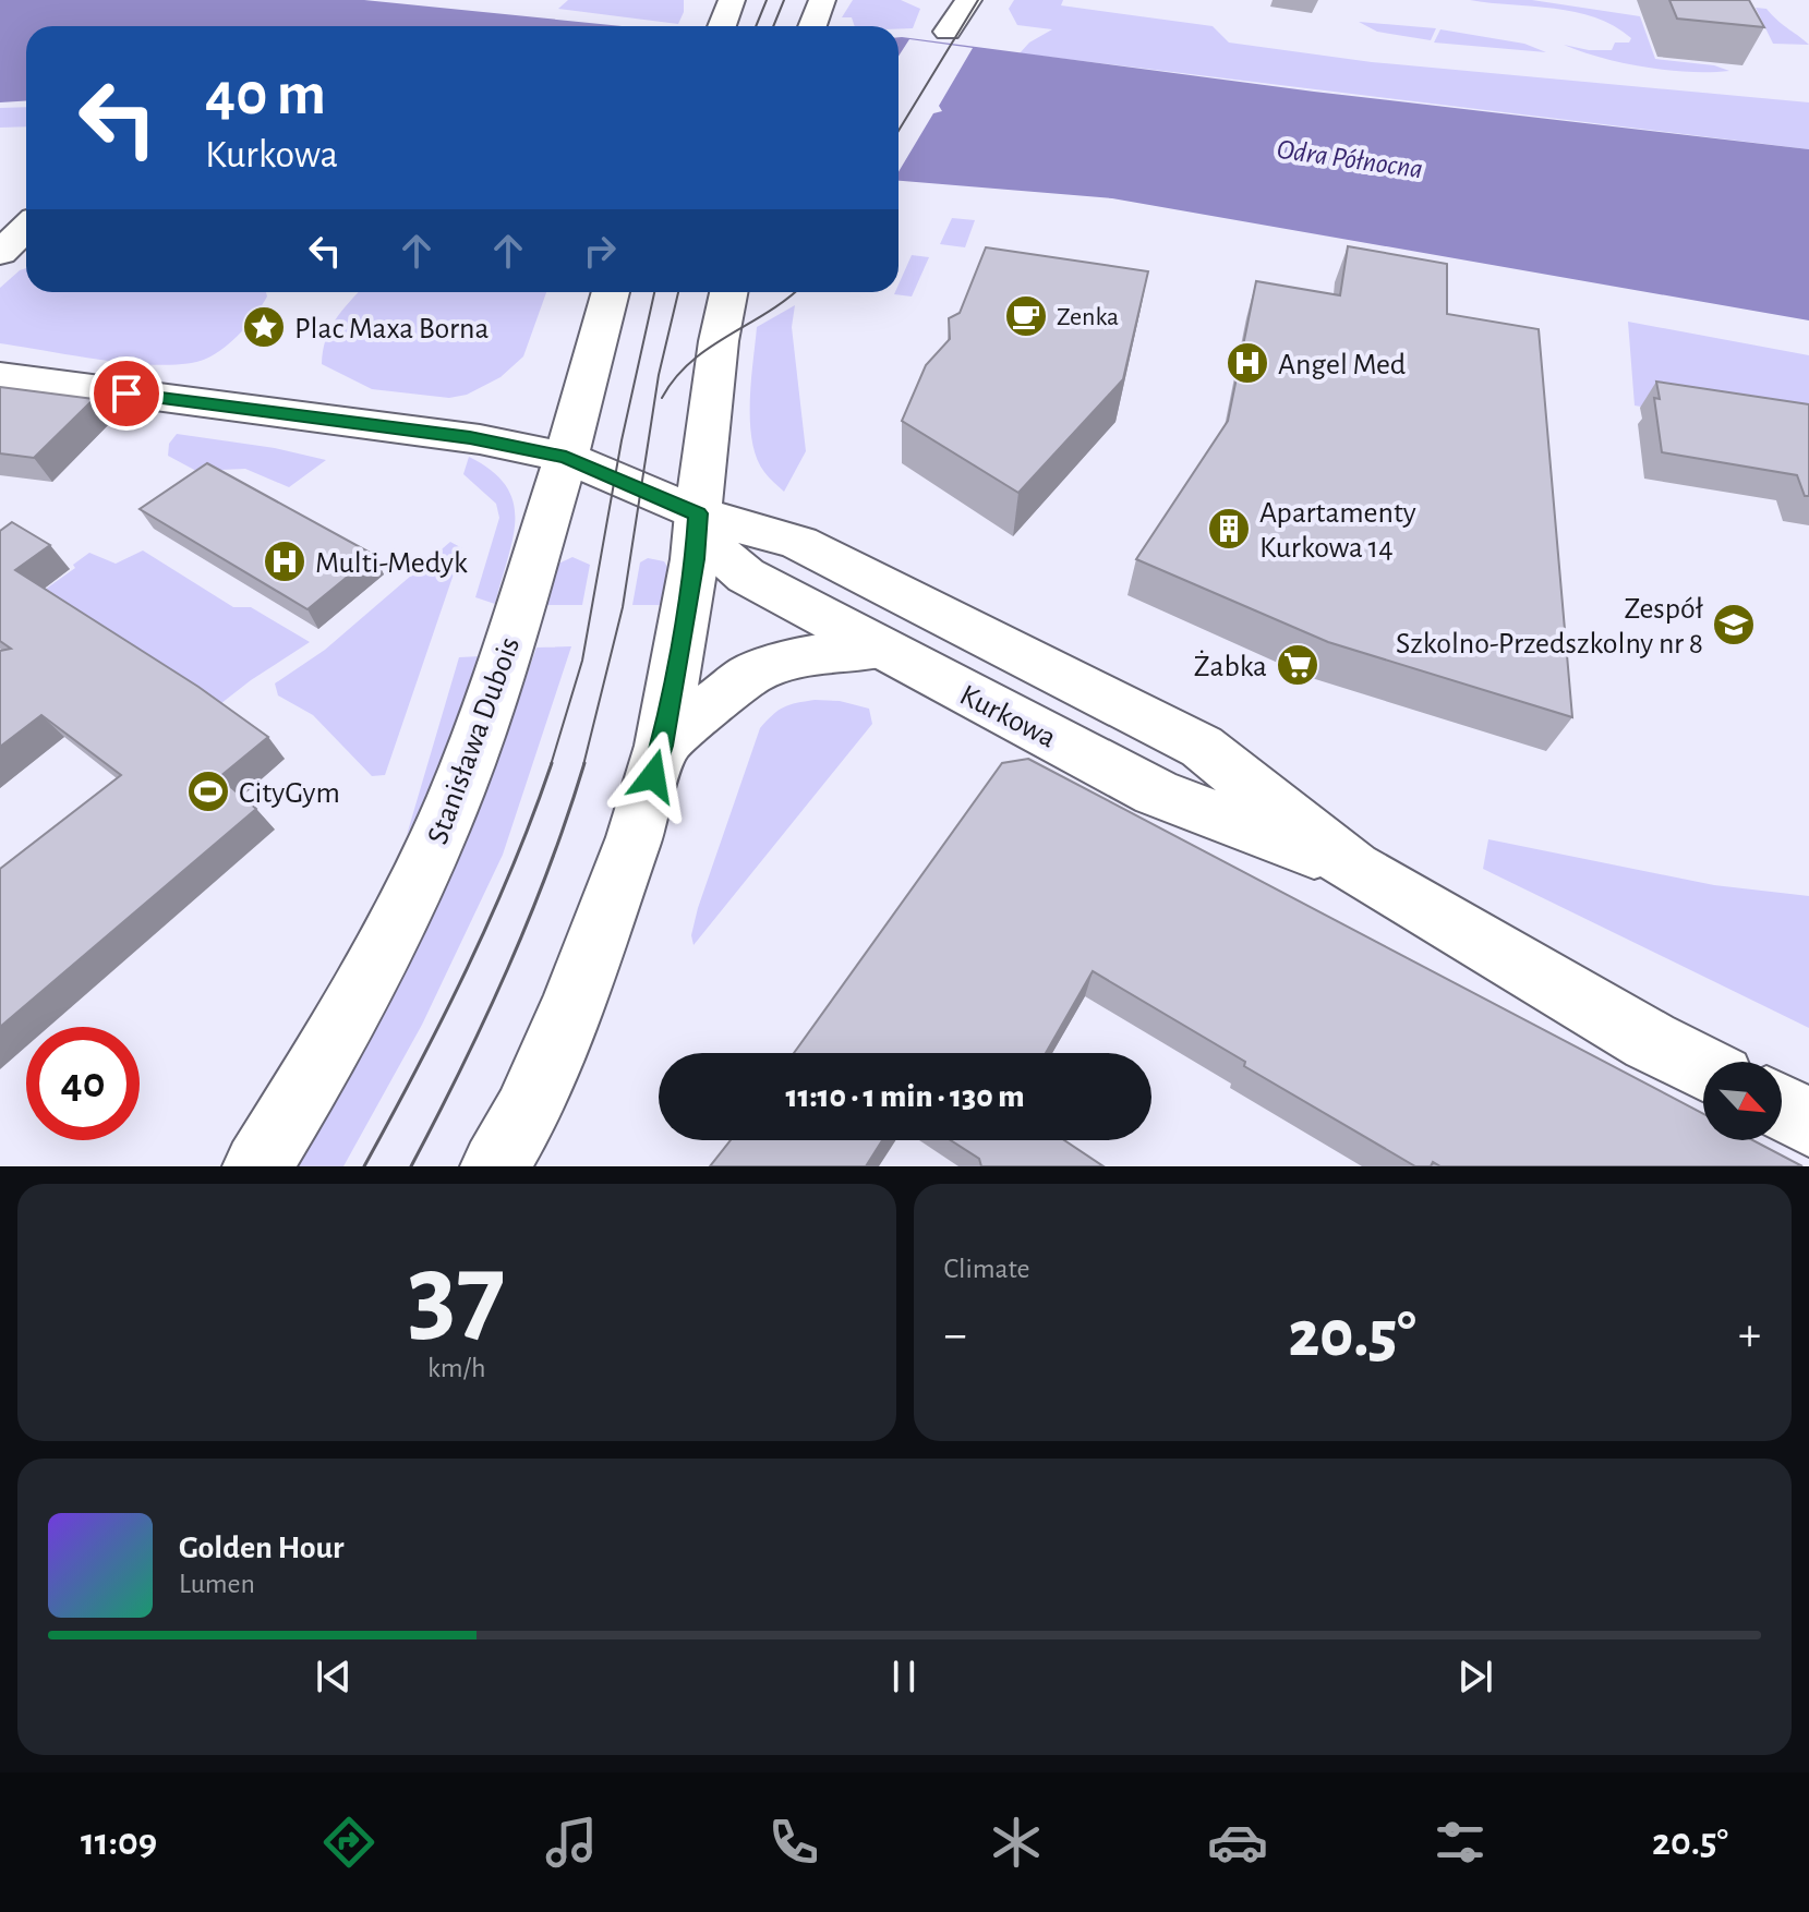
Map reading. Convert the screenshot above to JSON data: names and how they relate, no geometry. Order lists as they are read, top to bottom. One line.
{"streets":{"main road":["Kurkowa","Stanisława Dubois"]},"crossings":[["Kurkowa","Stanisława Dubois"]],"water":["Odra Północna"],"places":{"cafe":["Zenka"],"place":["Plac Maxa Borna"],"hospital":["Angel Med","Multi-Medyk"],"building":["Apartamenty Kurkowa 14"],"school or university":["Zespół Szkolno-Przedszkolny nr 8"],"supermarket":["Żabka"],"sports":["CityGym"]},"north":"bottom right","page":{"turn":["40 m","Kurkowa"],"limit":"40","trip":"11:10 · 1 min · 130 m","tile":[["37","km/h"],"Climate"],"heat":["−","20.5°","+"],"song":["Golden Hour","Lumen"],"tabs":["11:09","20.5°"]}}
